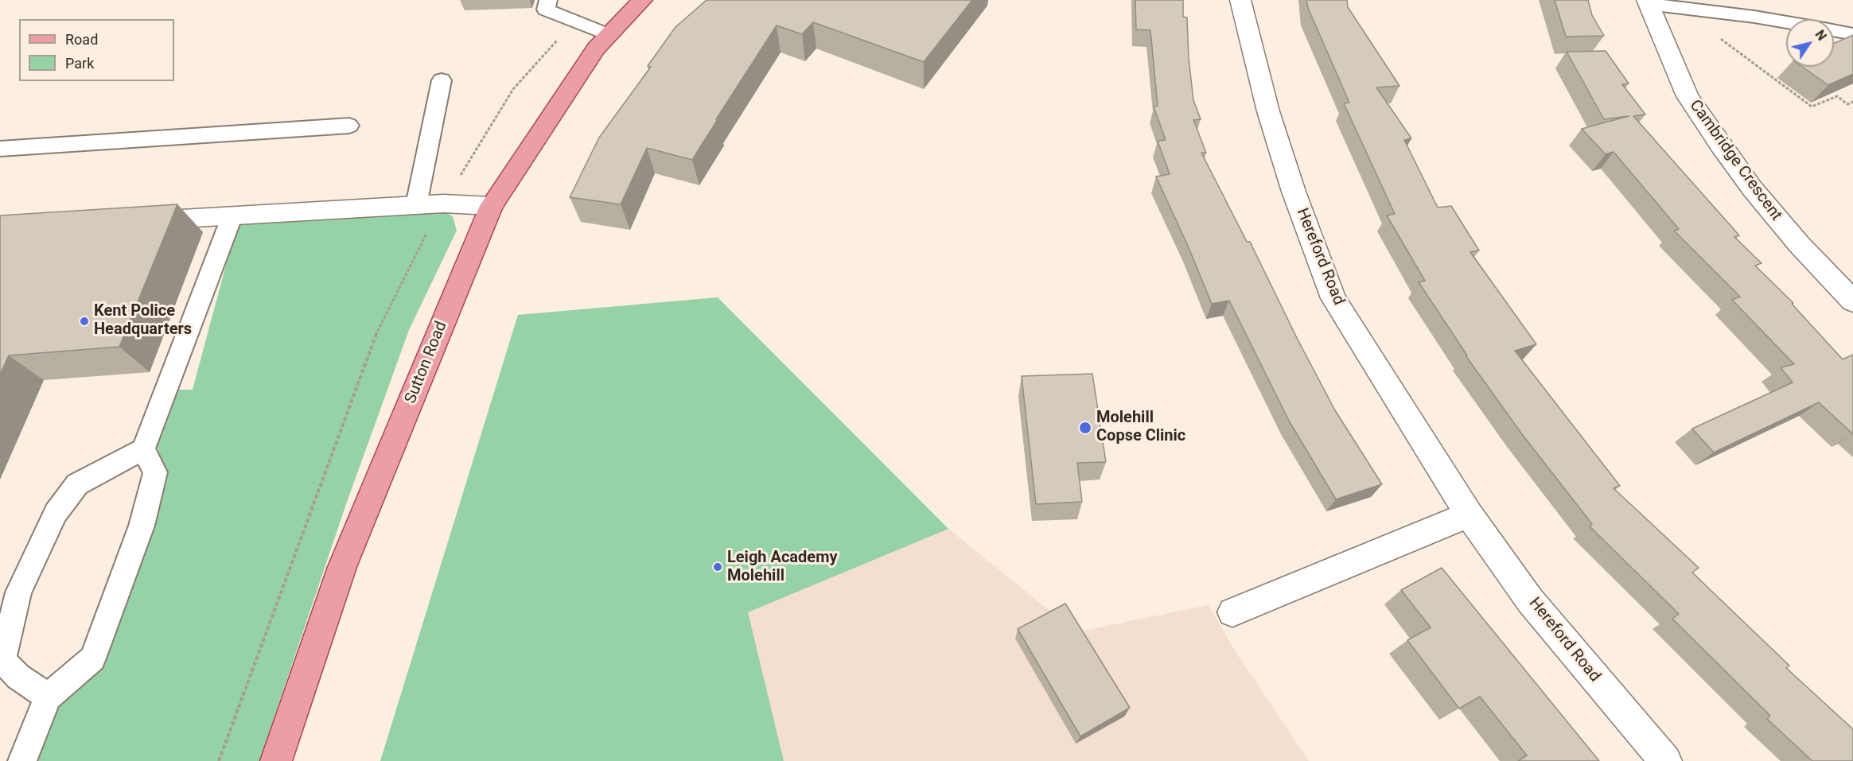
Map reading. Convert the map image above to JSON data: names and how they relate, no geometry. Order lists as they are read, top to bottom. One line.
{"streets":{"main road":["Sutton Road"],"street":["Cambridge Crescent","Hereford Road"]},"places":["Kent Police Headquarters","Molehill Copse Clinic","Leigh Academy Molehill"],"legend":["Road","Park"],"north":"top right"}
